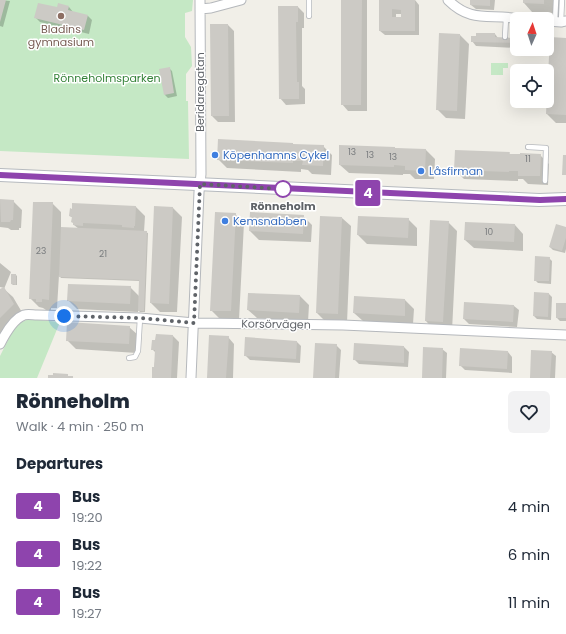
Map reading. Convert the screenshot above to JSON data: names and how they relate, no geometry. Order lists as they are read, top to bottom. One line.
{"streets":{"street":["Beridaregatan","Korsörvägen"]},"crossings":[["Beridaregatan","Korsörvägen"]],"parks":["Rönneholmsparken"],"places":["Bladins gymnasium","Köpenhamns Cykel","Låsfirman","Rönneholm","Kemsnabben"],"lines":["bus line 4"],"house_numbers":["13","13","13","11","10","23","21"],"north":"top","page":{"on_map":"4","heading":[["Rönneholm","Walk · 4 min · 250 m"],"Departures"],"list":[{"mark":"4","name":"Bus","note":"19:20","value":"4 min"},{"mark":"4","name":"Bus","note":"19:22","value":"6 min"},{"mark":"4","name":"Bus","note":"19:27","value":"11 min"}]}}
